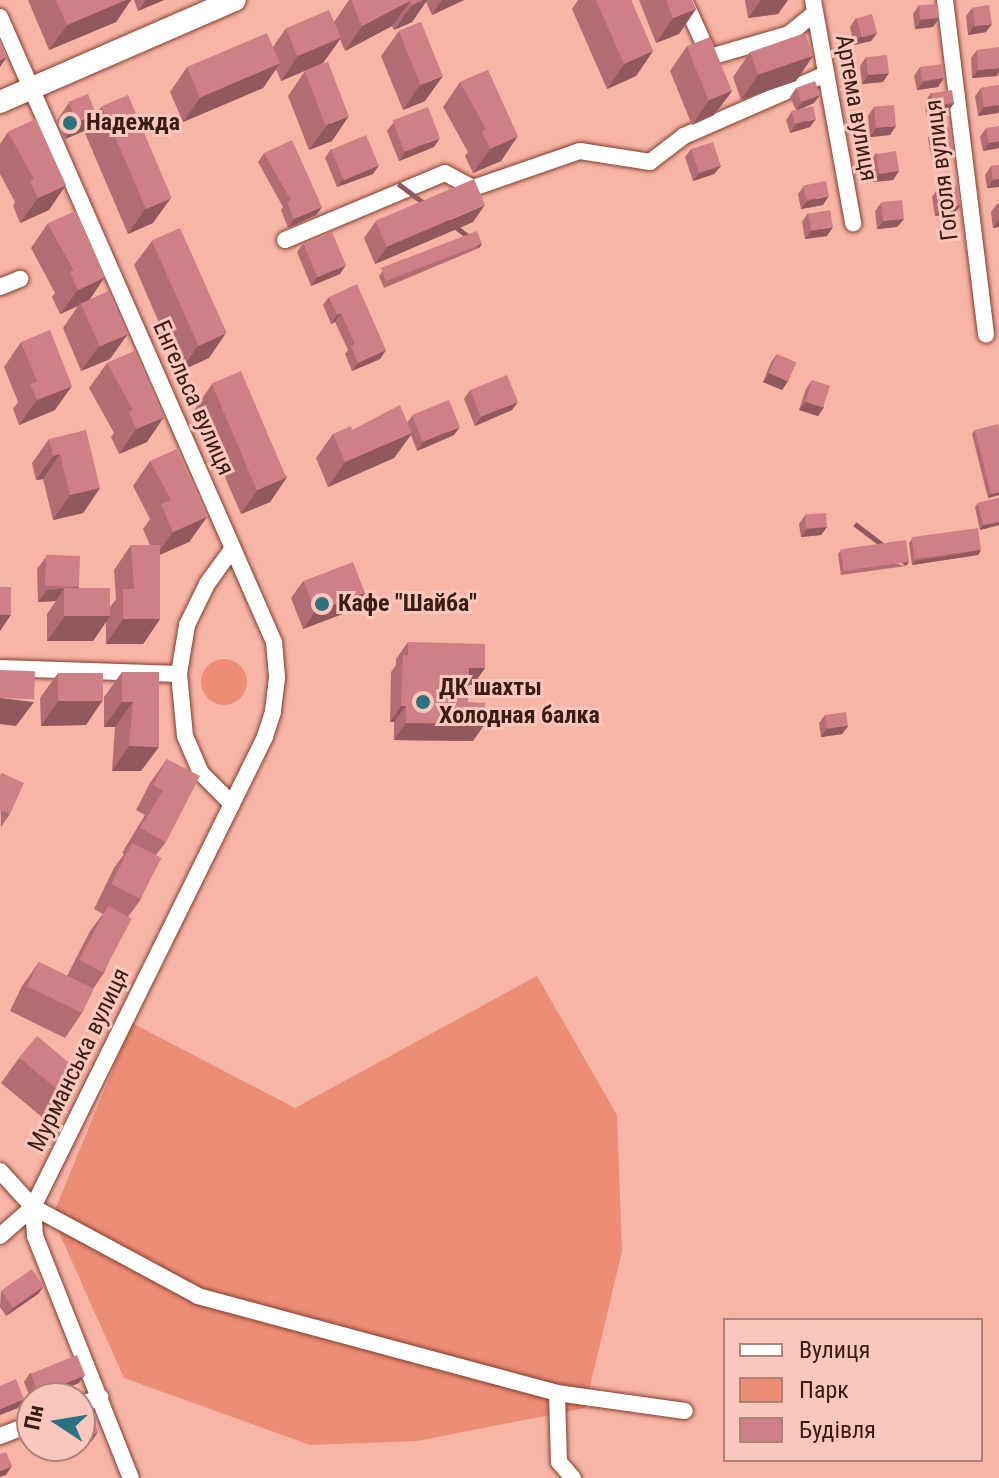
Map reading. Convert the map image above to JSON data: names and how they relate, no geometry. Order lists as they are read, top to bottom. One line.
{"streets":{"street":["Артема вулиця","Гоголя вулиця","Енгельса вулиця","Мурманська вулиця"]},"crossings":[["Енгельса вулиця","Мурманська вулиця"]],"places":["Надежда","Кафе \"Шайба\"","ДК шахты Холодная балка"],"legend":["Вулиця","Парк","Будівля"],"north":"left"}
